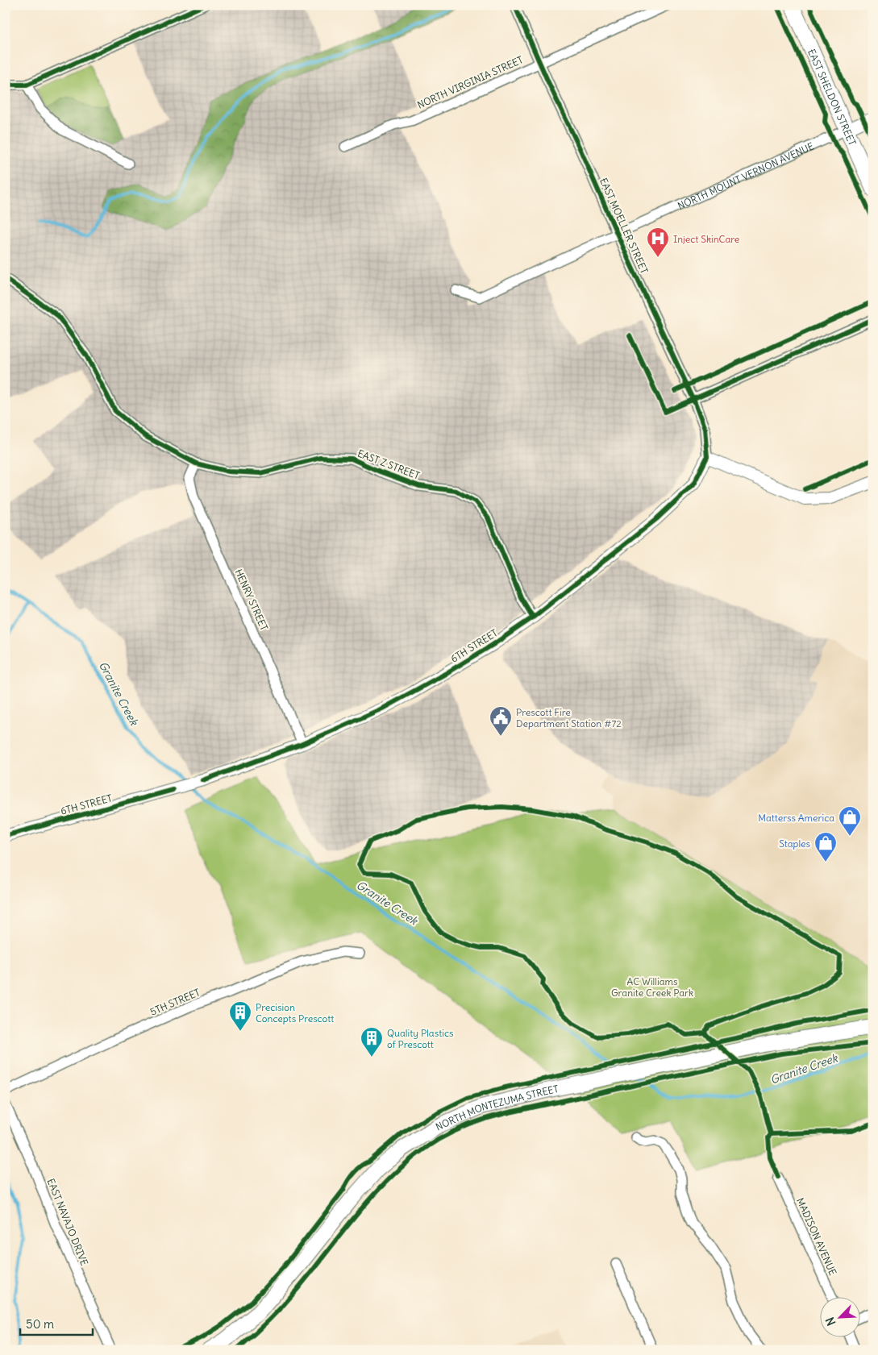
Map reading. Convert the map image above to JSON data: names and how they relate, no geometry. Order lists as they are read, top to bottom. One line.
{"streets":{"main road":["EAST SHELDON STREET","NORTH MONTEZUMA STREET"],"street":["NORTH VIRGINIA STREET","NORTH MOUNT VERNON AVENUE","EAST MOELLER STREET","EAST Z STREET","HENRY STREET","6TH STREET","5TH STREET","EAST NAVAJO DRIVE","MADISON AVENUE"]},"crossings":[["NORTH VIRGINIA STREET","EAST MOELLER STREET"],["EAST SHELDON STREET","NORTH MOUNT VERNON AVENUE"],["NORTH MOUNT VERNON AVENUE","EAST MOELLER STREET"],["EAST MOELLER STREET","6TH STREET"],["EAST Z STREET","HENRY STREET"],["EAST Z STREET","6TH STREET"],["HENRY STREET","6TH STREET"]],"water":["Granite Creek"],"parks":["AC Williams Granite Creek Park"],"places":{"hospital":["Inject SkinCare"],"public building":["Prescott Fire Department Station #72"],"shop":["Matterss America","Staples"],"building":["Precision Concepts Prescott","Quality Plastics of Prescott"]},"scale_bar":"50 m","north":"bottom left"}
